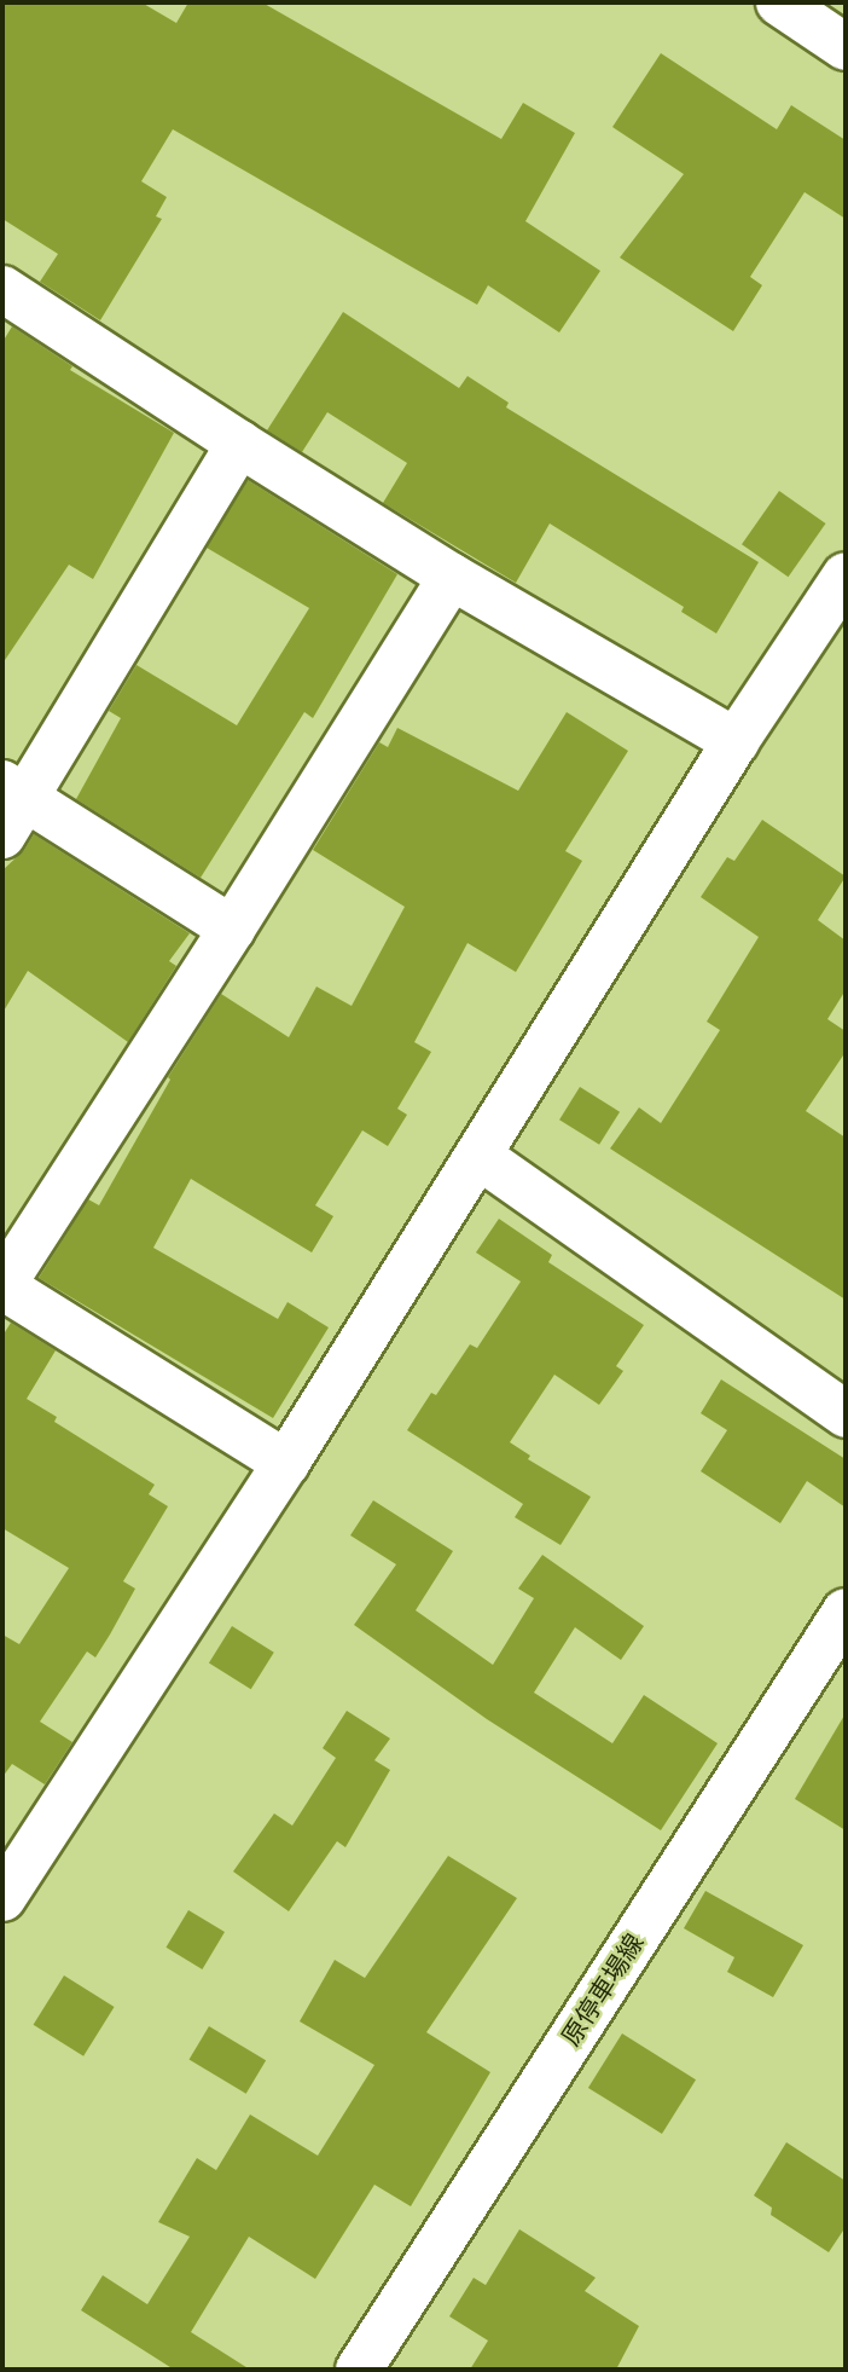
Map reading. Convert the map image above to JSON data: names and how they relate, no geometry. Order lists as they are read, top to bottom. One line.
{"streets":{"street":["原停車場線"]}}
